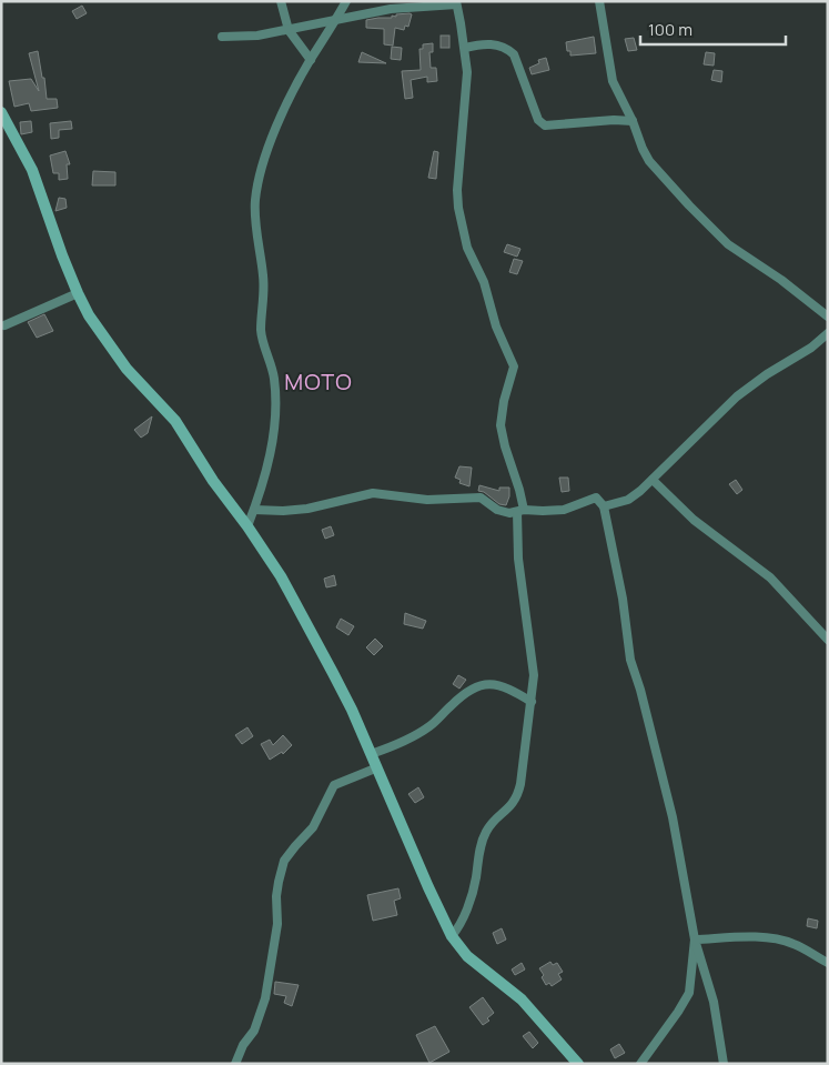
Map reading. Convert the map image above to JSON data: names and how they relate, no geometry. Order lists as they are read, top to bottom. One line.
{"districts":["MOTO"],"scale_bar":"100 m"}
